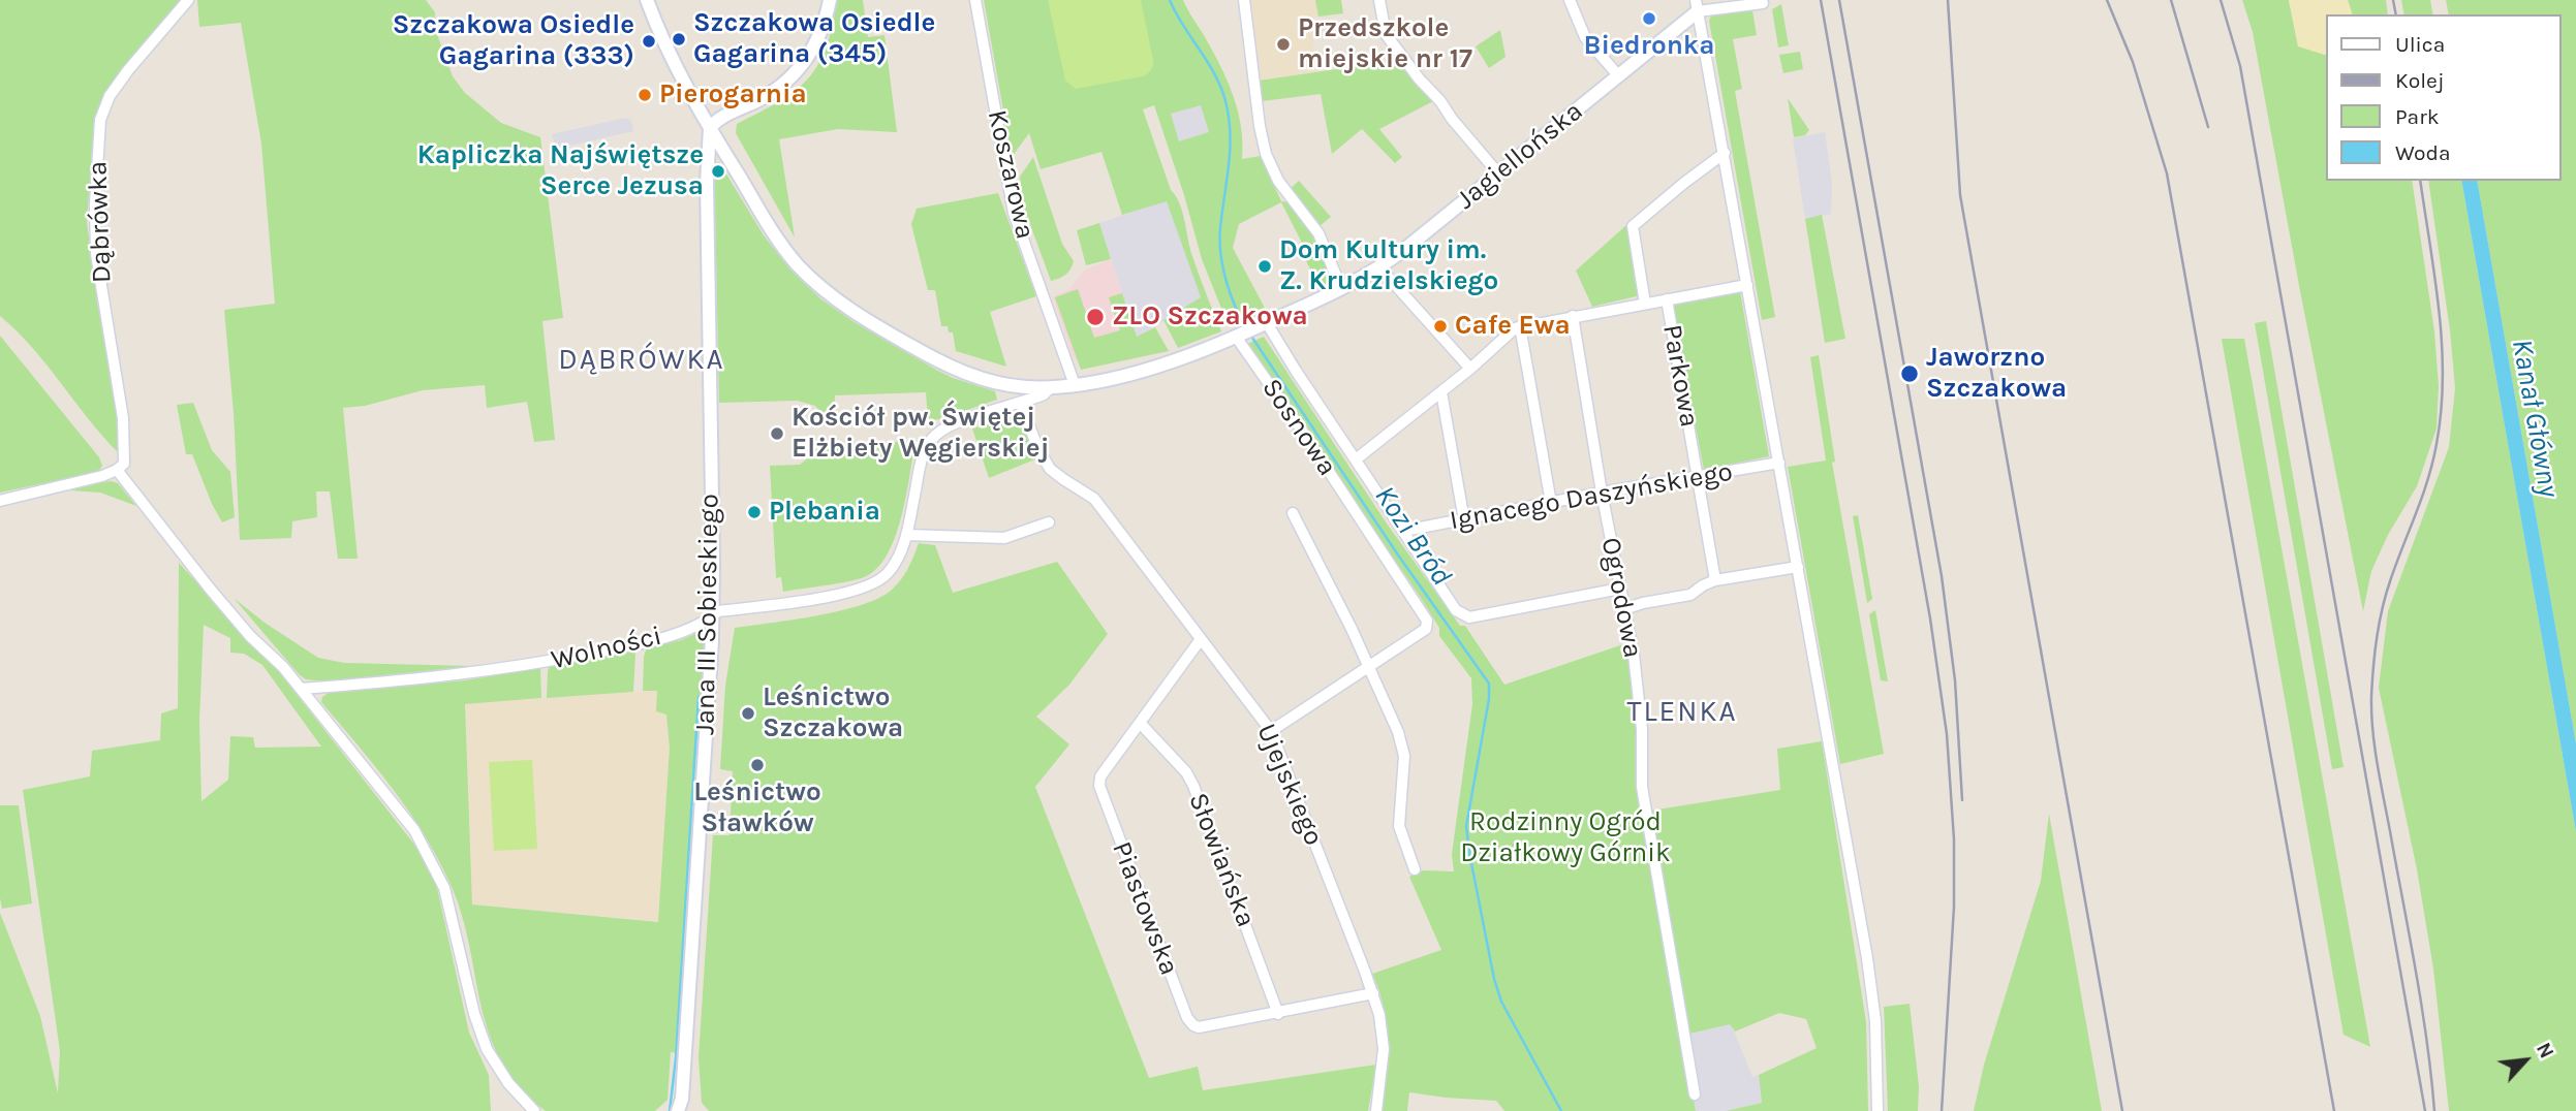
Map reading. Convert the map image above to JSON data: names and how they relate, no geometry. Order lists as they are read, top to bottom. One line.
{"streets":{"street":["Jagiellońska","Koszarowa","Dąbrówka","Parkowa","Sosnowa","Ignacego Daszyńskiego","Ogrodowa","Jana III Sobieskiego","Wolności","Ujejskiego","Słowiańska","Piastowska"]},"crossings":[["Jagiellońska","Koszarowa"],["Jagiellońska","Sosnowa"],["Jagiellońska","Jana III Sobieskiego"],["Jagiellońska","Wolności"],["Jagiellońska","Ujejskiego"],["Parkowa","Ignacego Daszyńskiego"],["Ignacego Daszyńskiego","Ogrodowa"],["Jana III Sobieskiego","Wolności"],["Wolności","Ujejskiego"],["Ujejskiego","Piastowska"],["Słowiańska","Piastowska"]],"districts":["DĄBRÓWKA","TLENKA"],"water":["Kanał Główny","Kozi Bród"],"parks":["Rodzinny Ogród Działkowy Górnik"],"places":["Biedronka","Szczakowa Osiedle Gagarina (345)","Szczakowa Osiedle Gagarina (333)","Przedszkole miejskie nr 17","Pierogarnia","Kapliczka Najświętsze Serce Jezusa","Dom Kultury im. Z. Krudzielskiego","ZLO Szczakowa","Cafe Ewa","Jaworzno Szczakowa","Kościół pw. Świętej Elżbiety Węgierskiej","Plebania","Leśnictwo Szczakowa","Leśnictwo Sławków"],"legend":["Ulica","Kolej","Park","Woda"],"north":"top right"}
